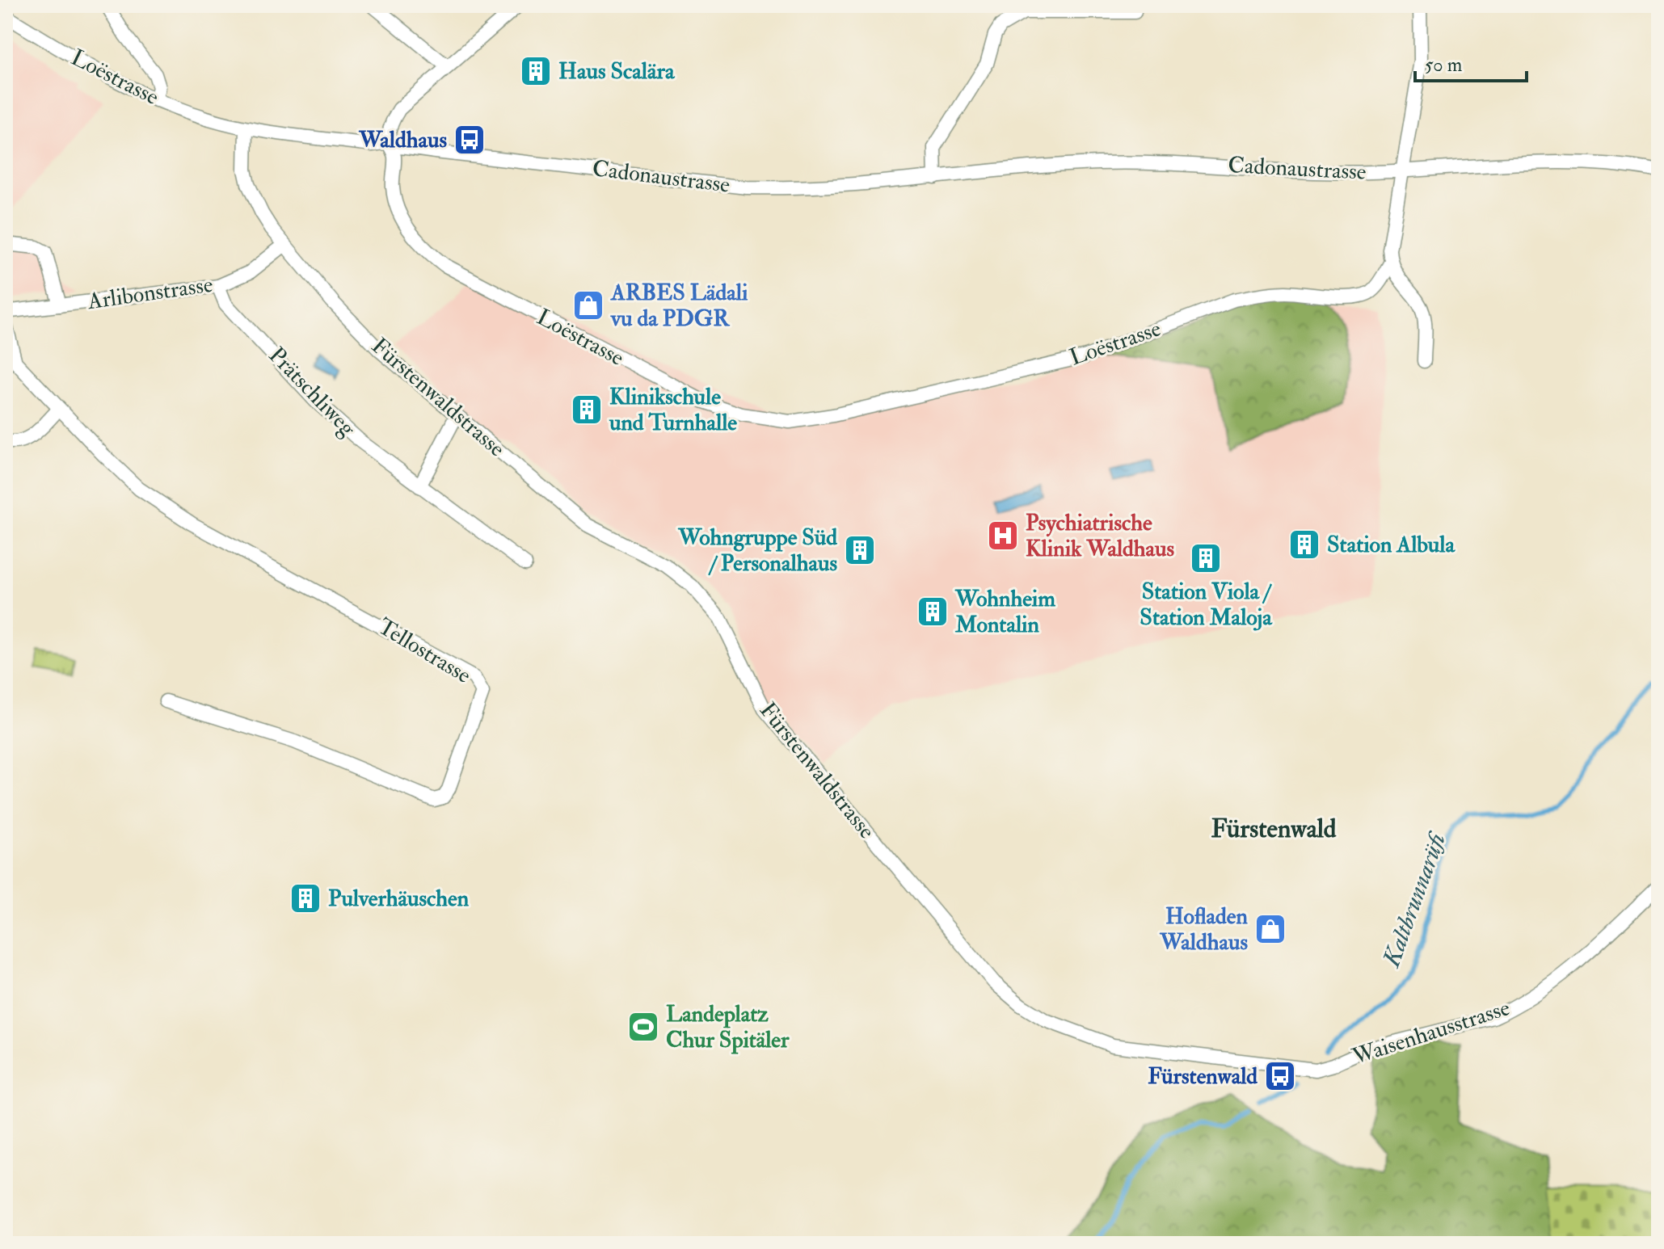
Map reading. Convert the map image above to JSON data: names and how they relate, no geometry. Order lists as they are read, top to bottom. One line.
{"streets":{"street":["Loëstrasse","Cadonaustrasse","Arlibonstrasse","Prätschliweg","Fürstenwaldstrasse","Tellostrasse","Waisenhausstrasse"]},"crossings":[["Loëstrasse","Cadonaustrasse"],["Loëstrasse","Fürstenwaldstrasse"],["Arlibonstrasse","Prätschliweg"],["Arlibonstrasse","Fürstenwaldstrasse"],["Fürstenwaldstrasse","Waisenhausstrasse"]],"districts":["Fürstenwald"],"water":["Kaltbrunnarüfi"],"places":{"building":["Haus Scalära","Klinikschule und Turnhalle","Station Albula","Wohngruppe Süd / Personalhaus","Station Viola / Station Maloja","Wohnheim Montalin","Pulverhäuschen"],"bus stop":["Waldhaus","Fürstenwald"],"shop":["ARBES Lädali vu da PDGR","Hofladen Waldhaus"],"hospital":["Psychiatrische Klinik Waldhaus"],"sports":["Landeplatz Chur Spitäler"]},"scale_bar":"50 m"}
